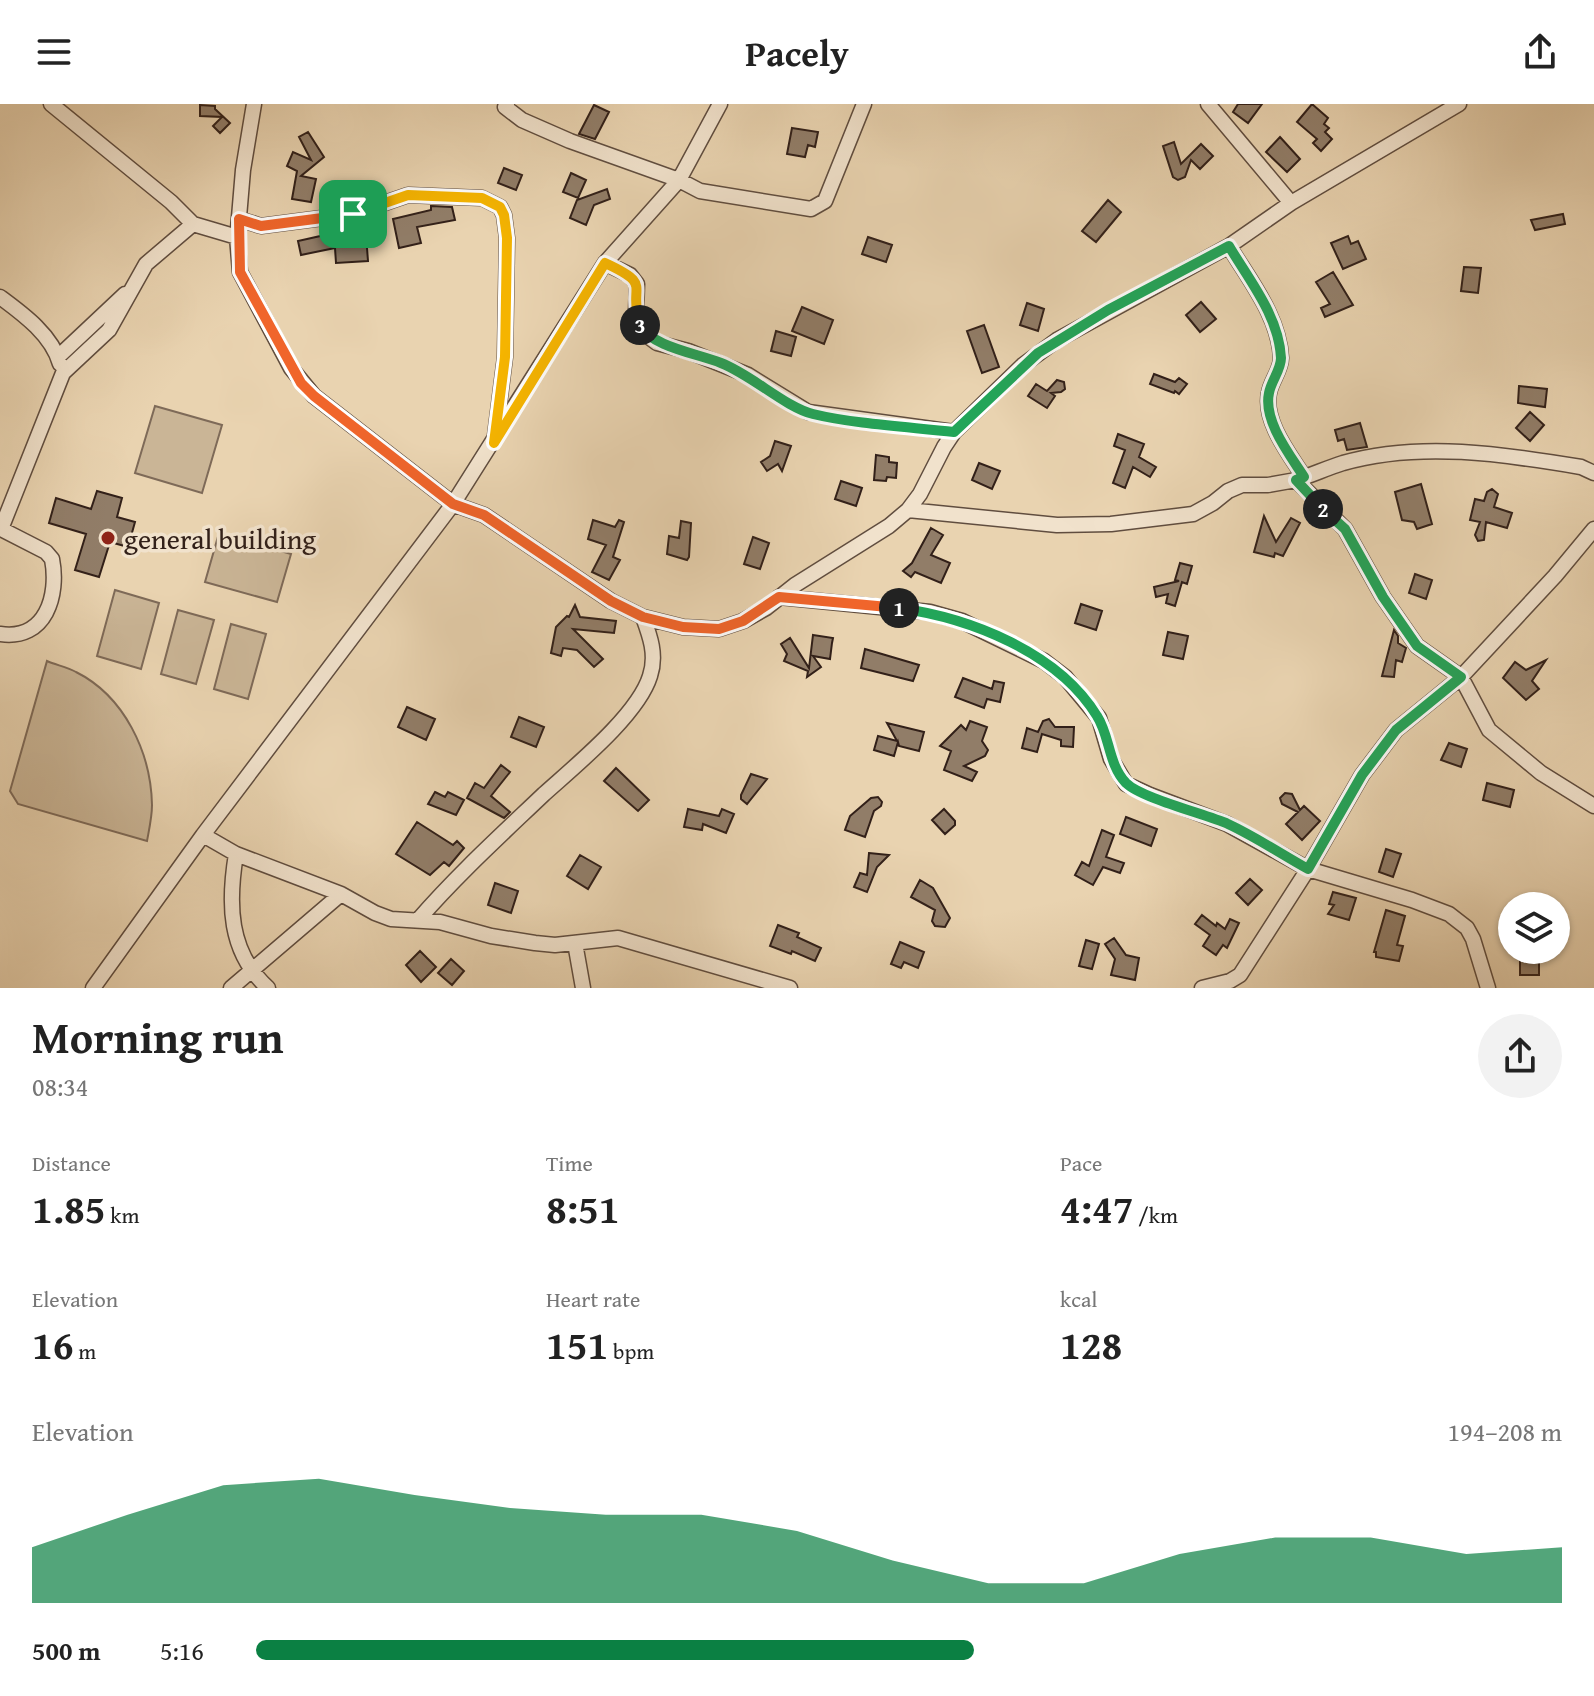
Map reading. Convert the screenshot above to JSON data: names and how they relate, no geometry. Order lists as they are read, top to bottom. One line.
{"places":["general building"],"page":{"header":"Pacely","pins":["3","2","1"],"heading":["Morning run","08:34"],"stats":[["Distance","1.85 km"],["Time","8:51"],["Pace","4:47 /km"],["Elevation","16 m"],["Heart rate","151 bpm"],["kcal","128"]],"chart":["Elevation","194–208 m"],"list":[{"name":"500 m","note":"5:16"}]}}
